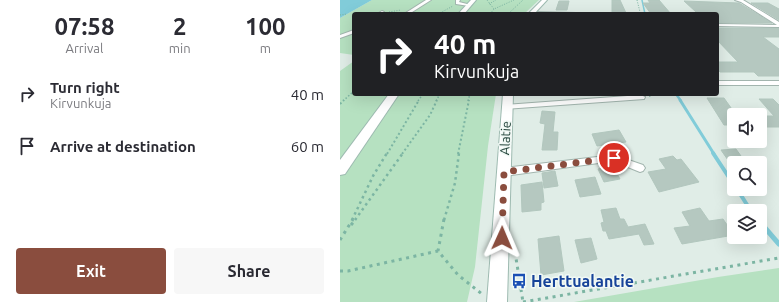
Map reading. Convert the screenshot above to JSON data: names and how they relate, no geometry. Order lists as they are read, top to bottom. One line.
{"streets":{"street":["Alatie"]},"places":{"bus stop":["Herttualantie"]},"page":{"eta":["07:58","Arrival","2","min","100","m"],"turn":["40 m","Kirvunkuja"],"list":[{"name":"Turn right","note":"Kirvunkuja","value":"40 m"},{"name":"Arrive at destination","value":"60 m"}],"buttons":["Exit","Share"]}}
